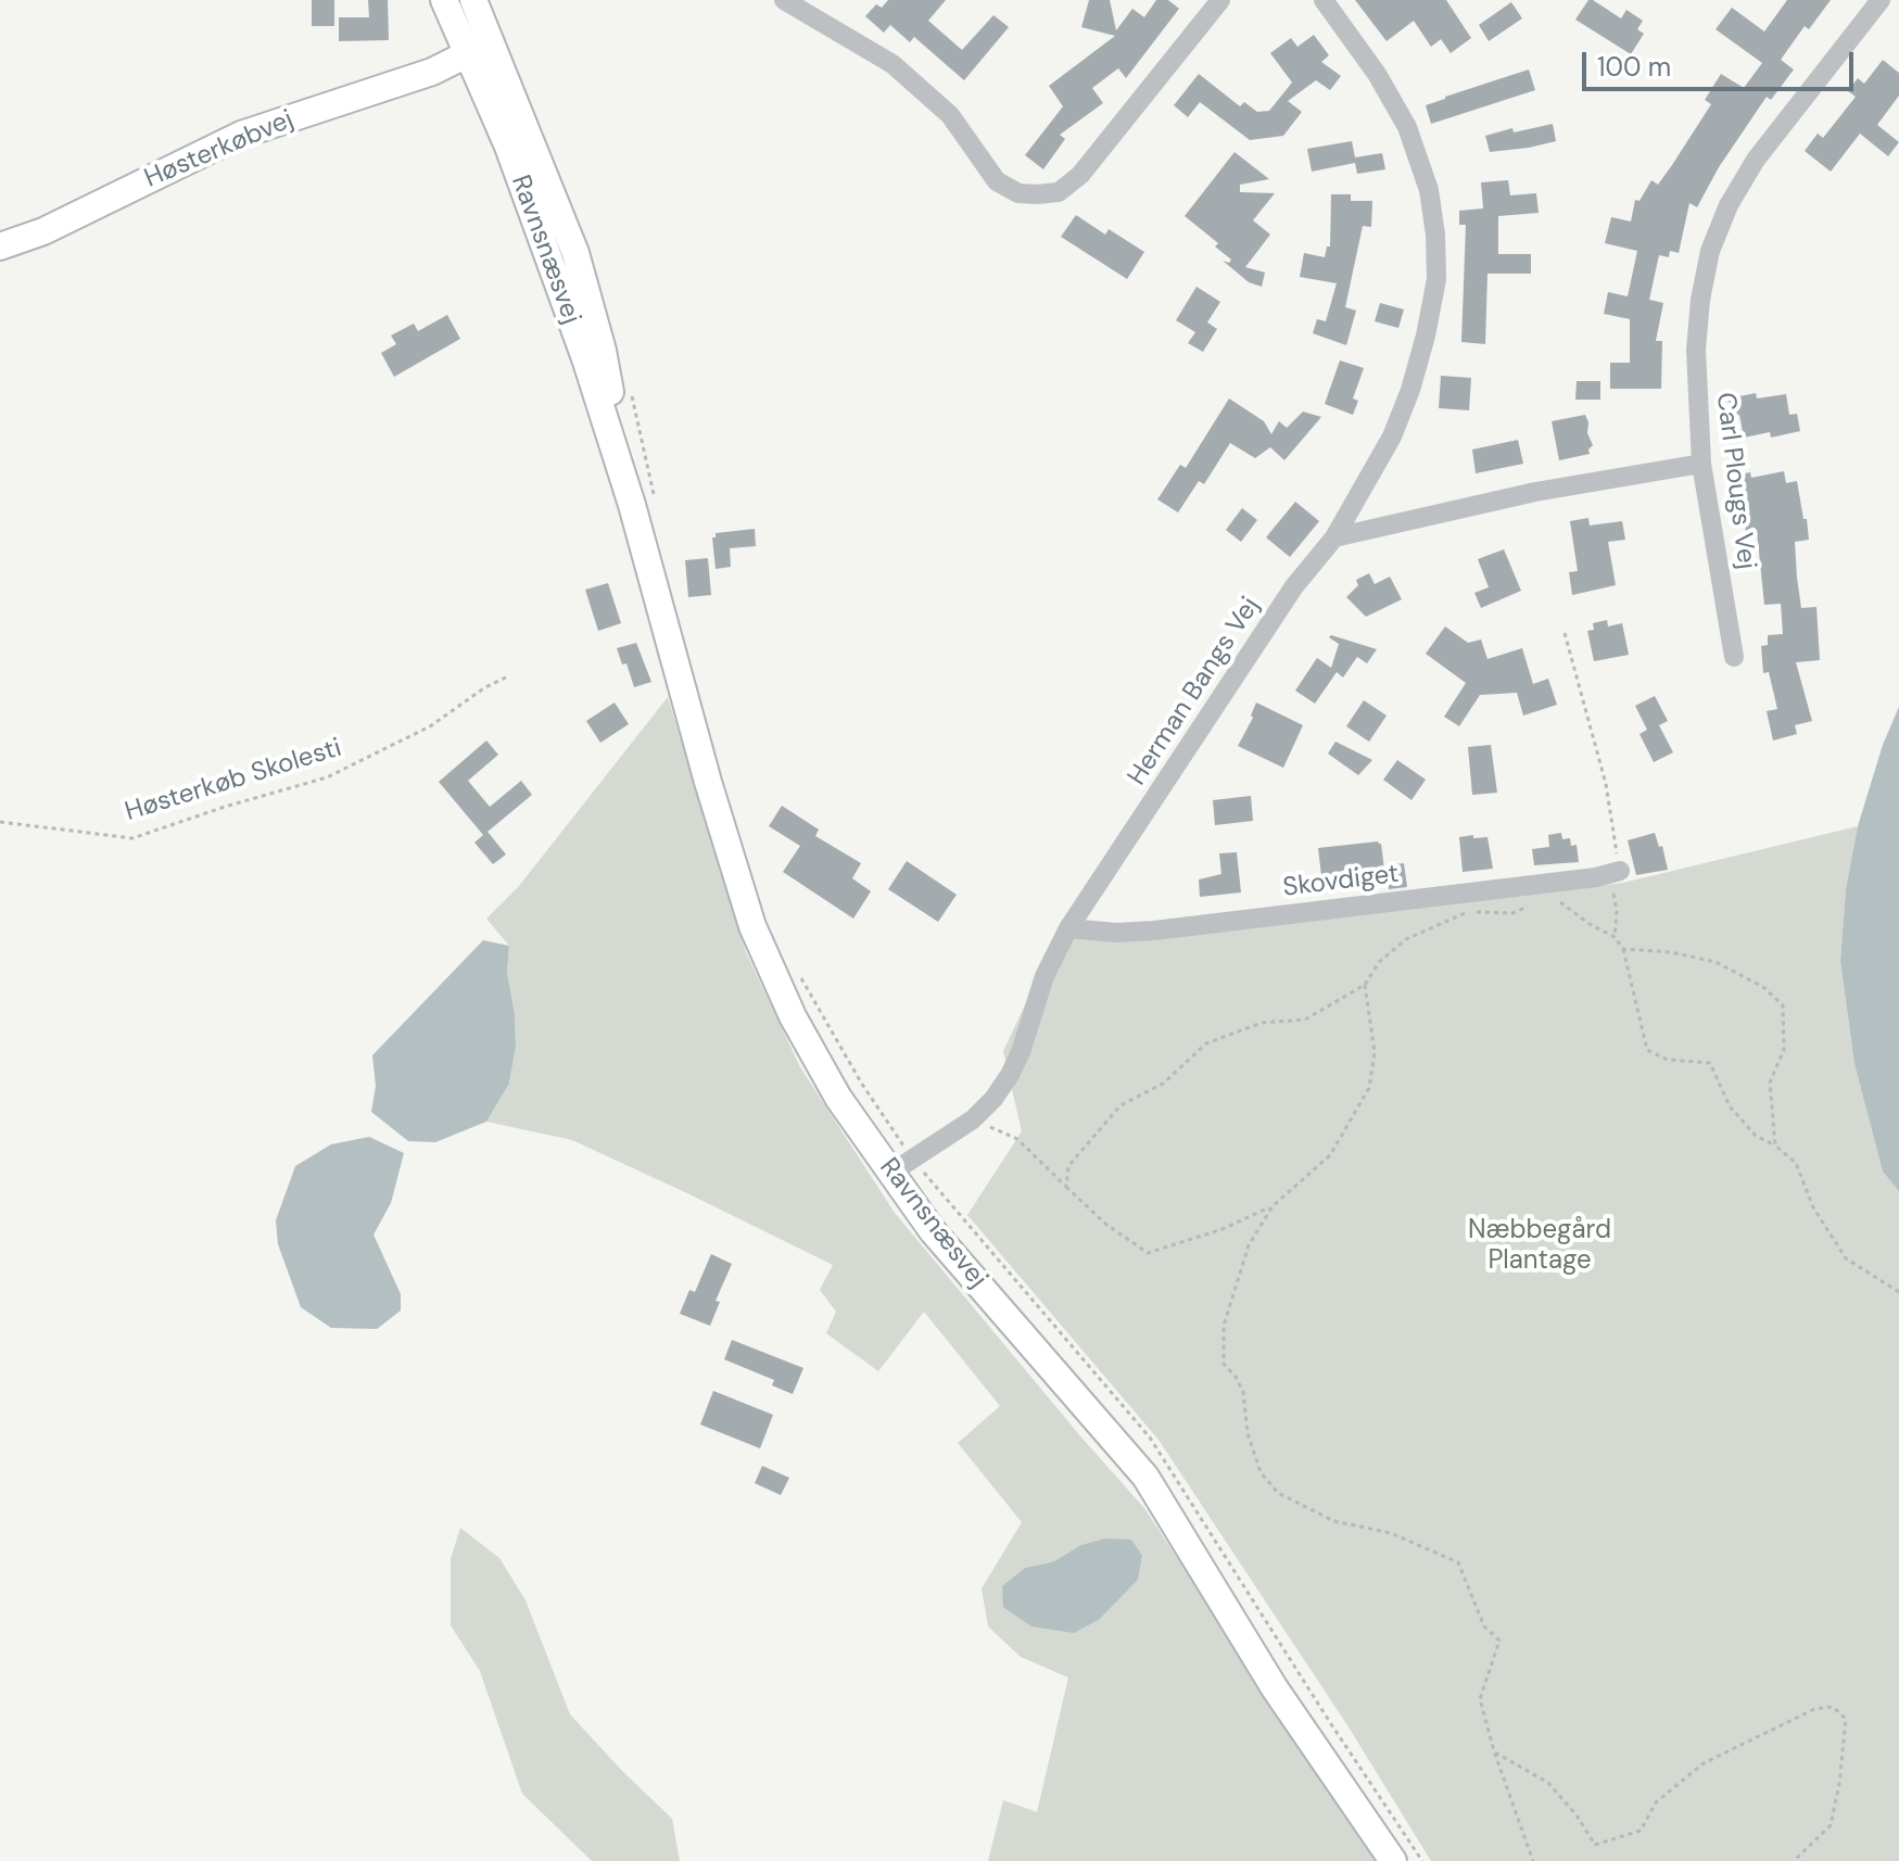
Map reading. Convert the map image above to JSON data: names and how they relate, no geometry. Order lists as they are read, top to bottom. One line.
{"streets":{"main road":["Høsterkøbvej","Ravnsnæsvej"],"street":["Carl Plougs Vej","Herman Bangs Vej","Skovdiget"],"path":["Høsterkøb Skolesti"]},"crossings":[["Høsterkøbvej","Ravnsnæsvej"],["Ravnsnæsvej","Herman Bangs Vej"],["Herman Bangs Vej","Skovdiget"]],"parks":["Næbbegård Plantage"],"scale_bar":"100 m"}
